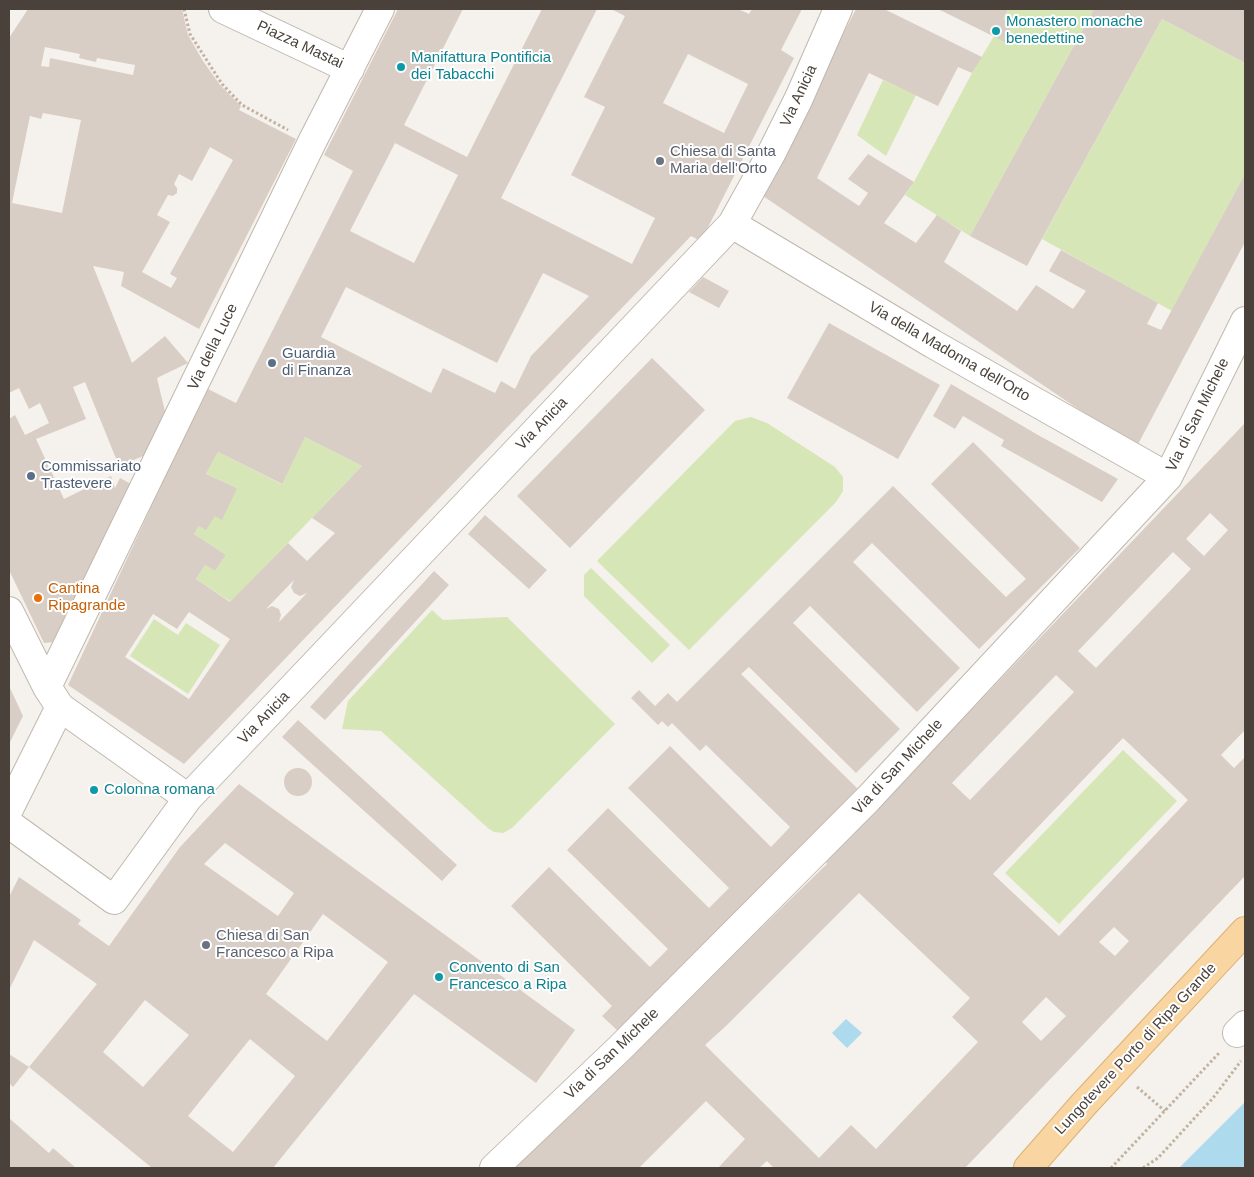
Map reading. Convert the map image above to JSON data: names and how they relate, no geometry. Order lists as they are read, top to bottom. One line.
{"streets":{"main road":["Lungotevere Porto di Ripa Grande"],"street":["Piazza Mastai","Via Anicia","Via della Luce","Via della Madonna dell'Orto","Via di San Michele"]},"crossings":[["Piazza Mastai","Via della Luce"],["Via Anicia","Via della Madonna dell'Orto"],["Via della Madonna dell'Orto","Via di San Michele"]],"places":["Monastero monache benedettine","Manifattura Pontificia dei Tabacchi","Chiesa di Santa Maria dell'Orto","Guardia di Finanza","Commissariato Trastevere","Cantina Ripagrande","Colonna romana","Chiesa di San Francesco a Ripa","Convento di San Francesco a Ripa"]}
